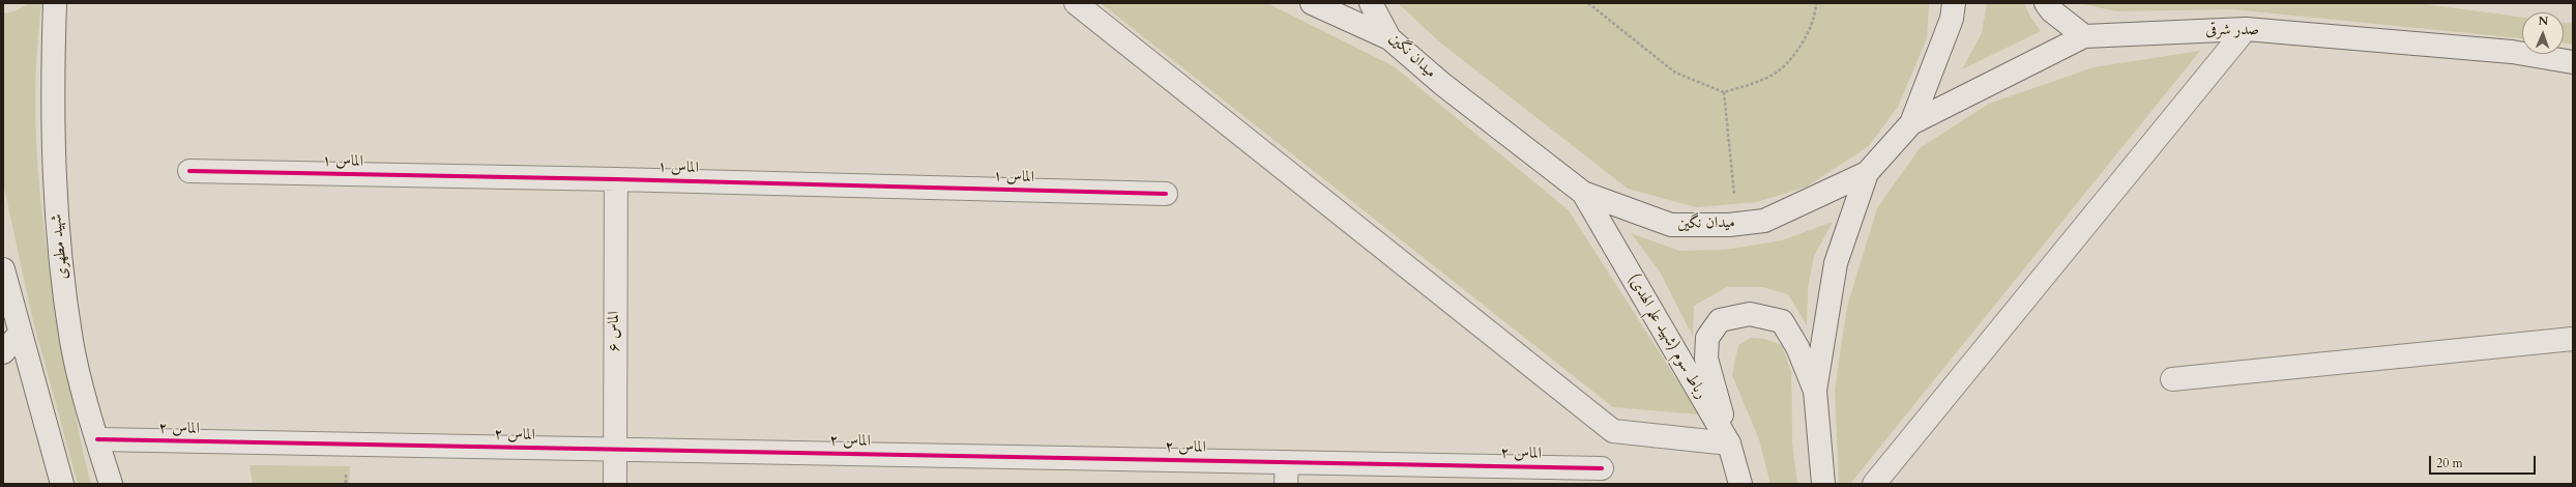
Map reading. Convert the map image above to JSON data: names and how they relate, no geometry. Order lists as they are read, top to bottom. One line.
{"streets":{"street":["صدر شرقی","میدان نگین","الماس ۱","شهید مطهری","الماس ۶","رباط سوم (شهید علم الهدی)","الماس ۲"]},"crossings":[["صدر شرقی","میدان نگین"],["میدان نگین","رباط سوم (شهید علم الهدی)"],["الماس ۱","الماس ۶"],["شهید مطهری","الماس ۲"],["الماس ۶","الماس ۲"]],"scale_bar":"20 m","north":"top"}
